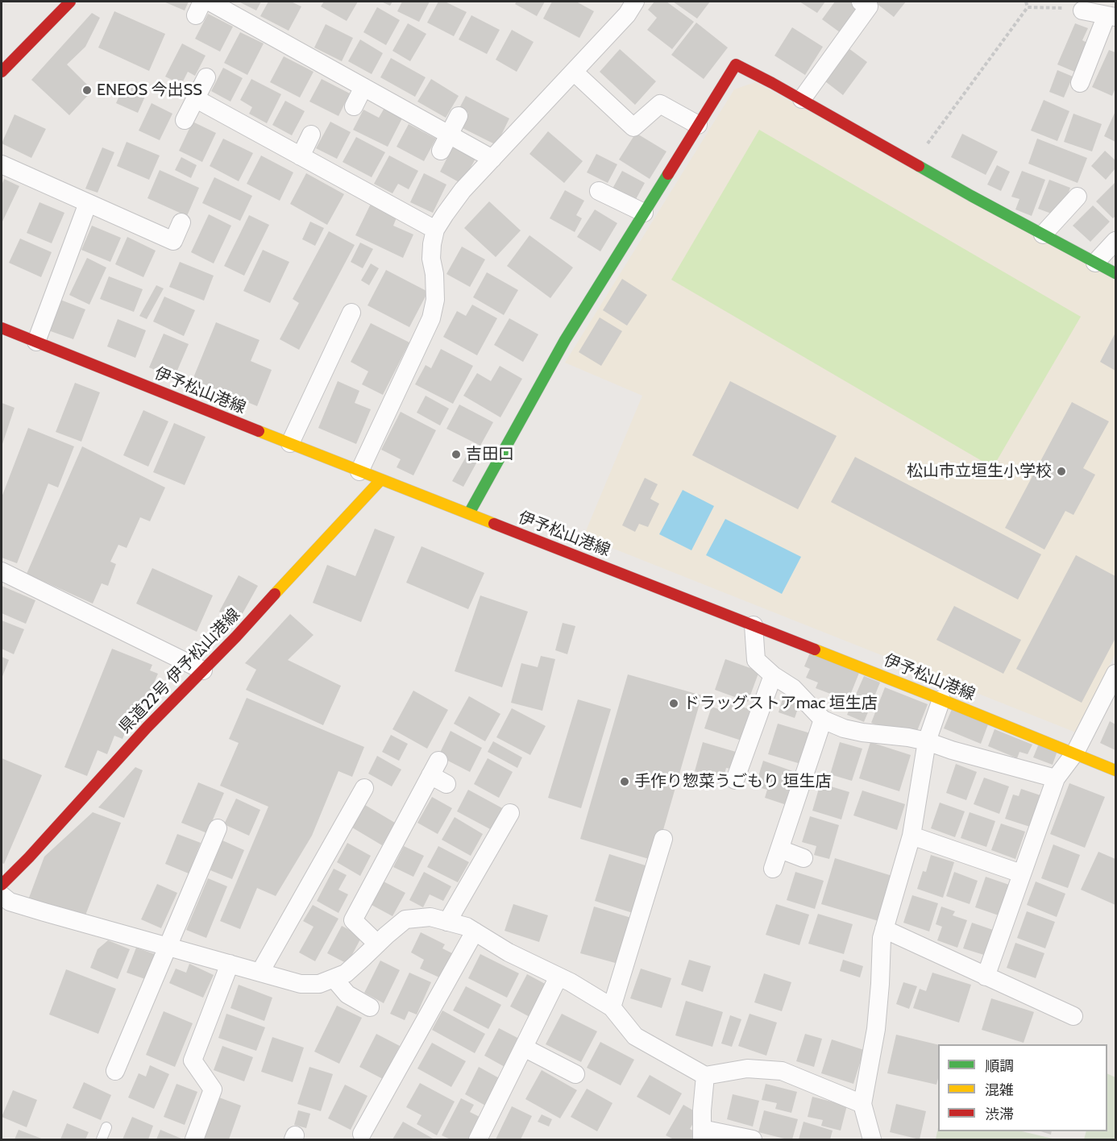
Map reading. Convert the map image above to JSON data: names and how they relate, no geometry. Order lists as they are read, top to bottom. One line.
{"streets":{"main road":["伊予松山港線","県道22号 伊予松山港線"]},"crossings":[["伊予松山港線","県道22号 伊予松山港線"]],"places":["ENEOS 今出SS","吉田口","松山市立垣生小学校","ドラッグストアmac 垣生店","手作り惣菜うごもり 垣生店"],"legend":["順調","混雑","渋滞"]}
